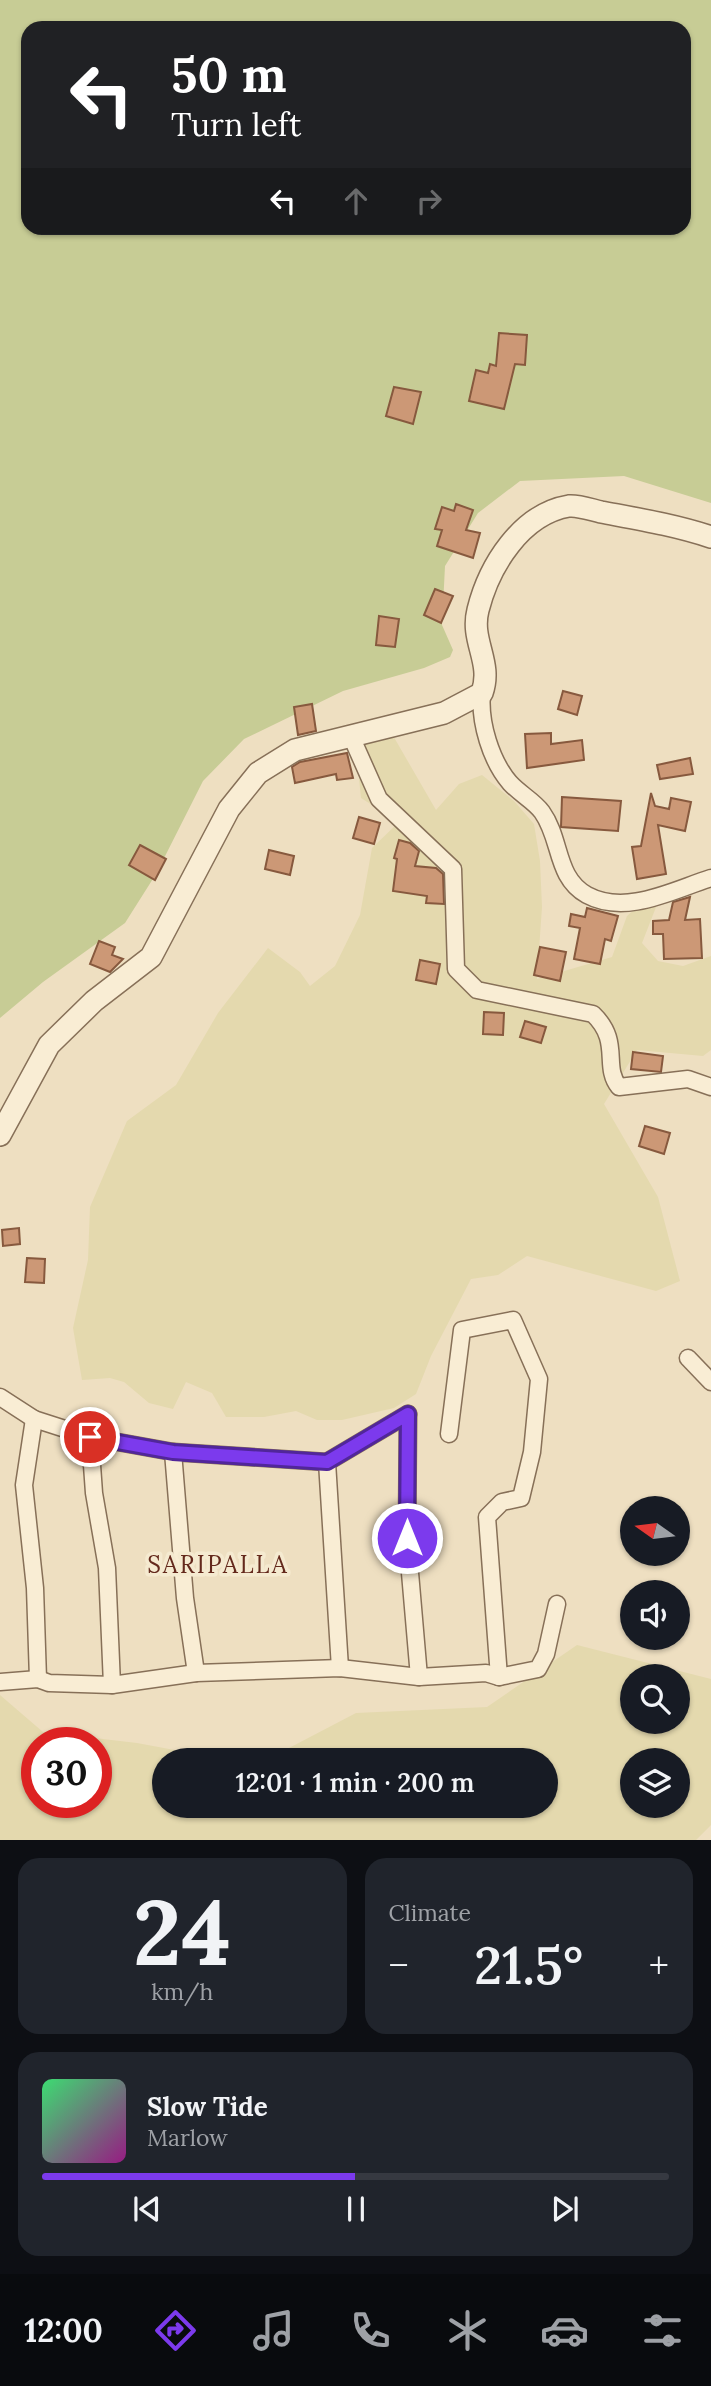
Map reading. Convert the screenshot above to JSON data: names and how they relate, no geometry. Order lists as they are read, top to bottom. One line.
{"districts":["SARIPALLA"],"north":"left","page":{"turn":["50 m","Turn left"],"limit":"30","trip":"12:01 · 1 min · 200 m","tile":[["24","km/h"],"Climate"],"heat":["−","21.5°","+"],"song":["Slow Tide","Marlow"],"tabs":"12:00"}}
